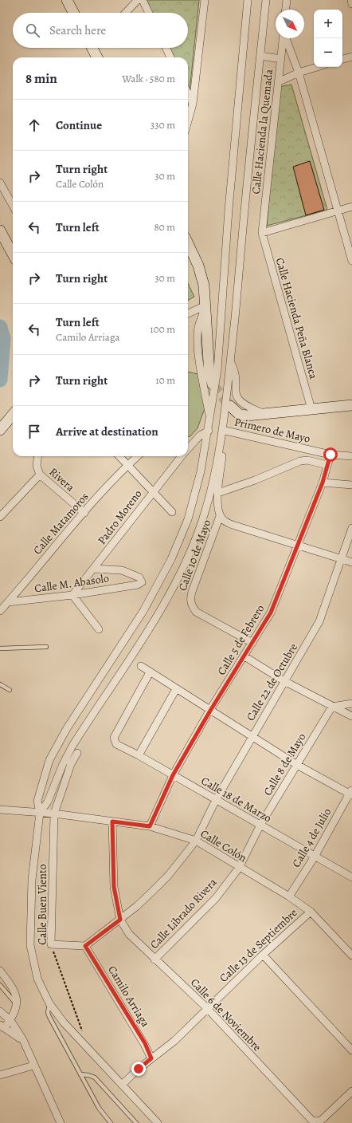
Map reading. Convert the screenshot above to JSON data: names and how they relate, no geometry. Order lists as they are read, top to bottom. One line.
{"streets":{"street":["Calle Hacienda la Quemada","Calle Hacienda Peña Blanca","Primero de Mayo","Rivera","Padro Moreno","Calle Matamoros","Calle 10 de Mayo","Calle M. Abasolo","Calle 5 de Febrero","Calle 22 de Octubre","Calle 8 de Mayo","Calle 18 de Marzo","Calle 4 de Julio","Calle Colón","Calle Buen Viento","Calle Librado Rivera","Calle 13 de Septiembre","Camilo Arriaga","Calle 6 de Noviembre"]},"crossings":[["Calle Hacienda la Quemada","Calle Hacienda Peña Blanca"],["Primero de Mayo","Calle 5 de Febrero"],["Rivera","Calle Matamoros"],["Padro Moreno","Calle M. Abasolo"],["Calle Matamoros","Calle M. Abasolo"],["Calle 10 de Mayo","Calle 5 de Febrero"],["Calle 5 de Febrero","Calle 18 de Marzo"],["Calle 5 de Febrero","Calle Colón"],["Calle 22 de Octubre","Calle 18 de Marzo"],["Calle 22 de Octubre","Calle Colón"],["Calle 22 de Octubre","Camilo Arriaga"],["Calle 22 de Octubre","Calle 6 de Noviembre"],["Calle 8 de Mayo","Calle 18 de Marzo"],["Calle 8 de Mayo","Calle Colón"],["Calle 8 de Mayo","Calle Librado Rivera"],["Calle 18 de Marzo","Calle 4 de Julio"],["Calle 4 de Julio","Calle Colón"],["Calle Colón","Calle Buen Viento"],["Calle Colón","Calle Librado Rivera"],["Calle Colón","Calle 13 de Septiembre"],["Calle Librado Rivera","Calle 6 de Noviembre"],["Calle 13 de Septiembre","Camilo Arriaga"],["Calle 13 de Septiembre","Calle 6 de Noviembre"]],"north":"bottom right","page":{"map_buttons":["+","−"],"search":"Search here","heading":["8 min","Walk · 580 m"],"list":[["Continue","330 m"],["Turn right","Calle Colón","30 m"],["Turn left","80 m"],["Turn right","30 m"],["Turn left","Camilo Arriaga","100 m"],["Turn right","10 m"],"Arrive at destination"]}}
